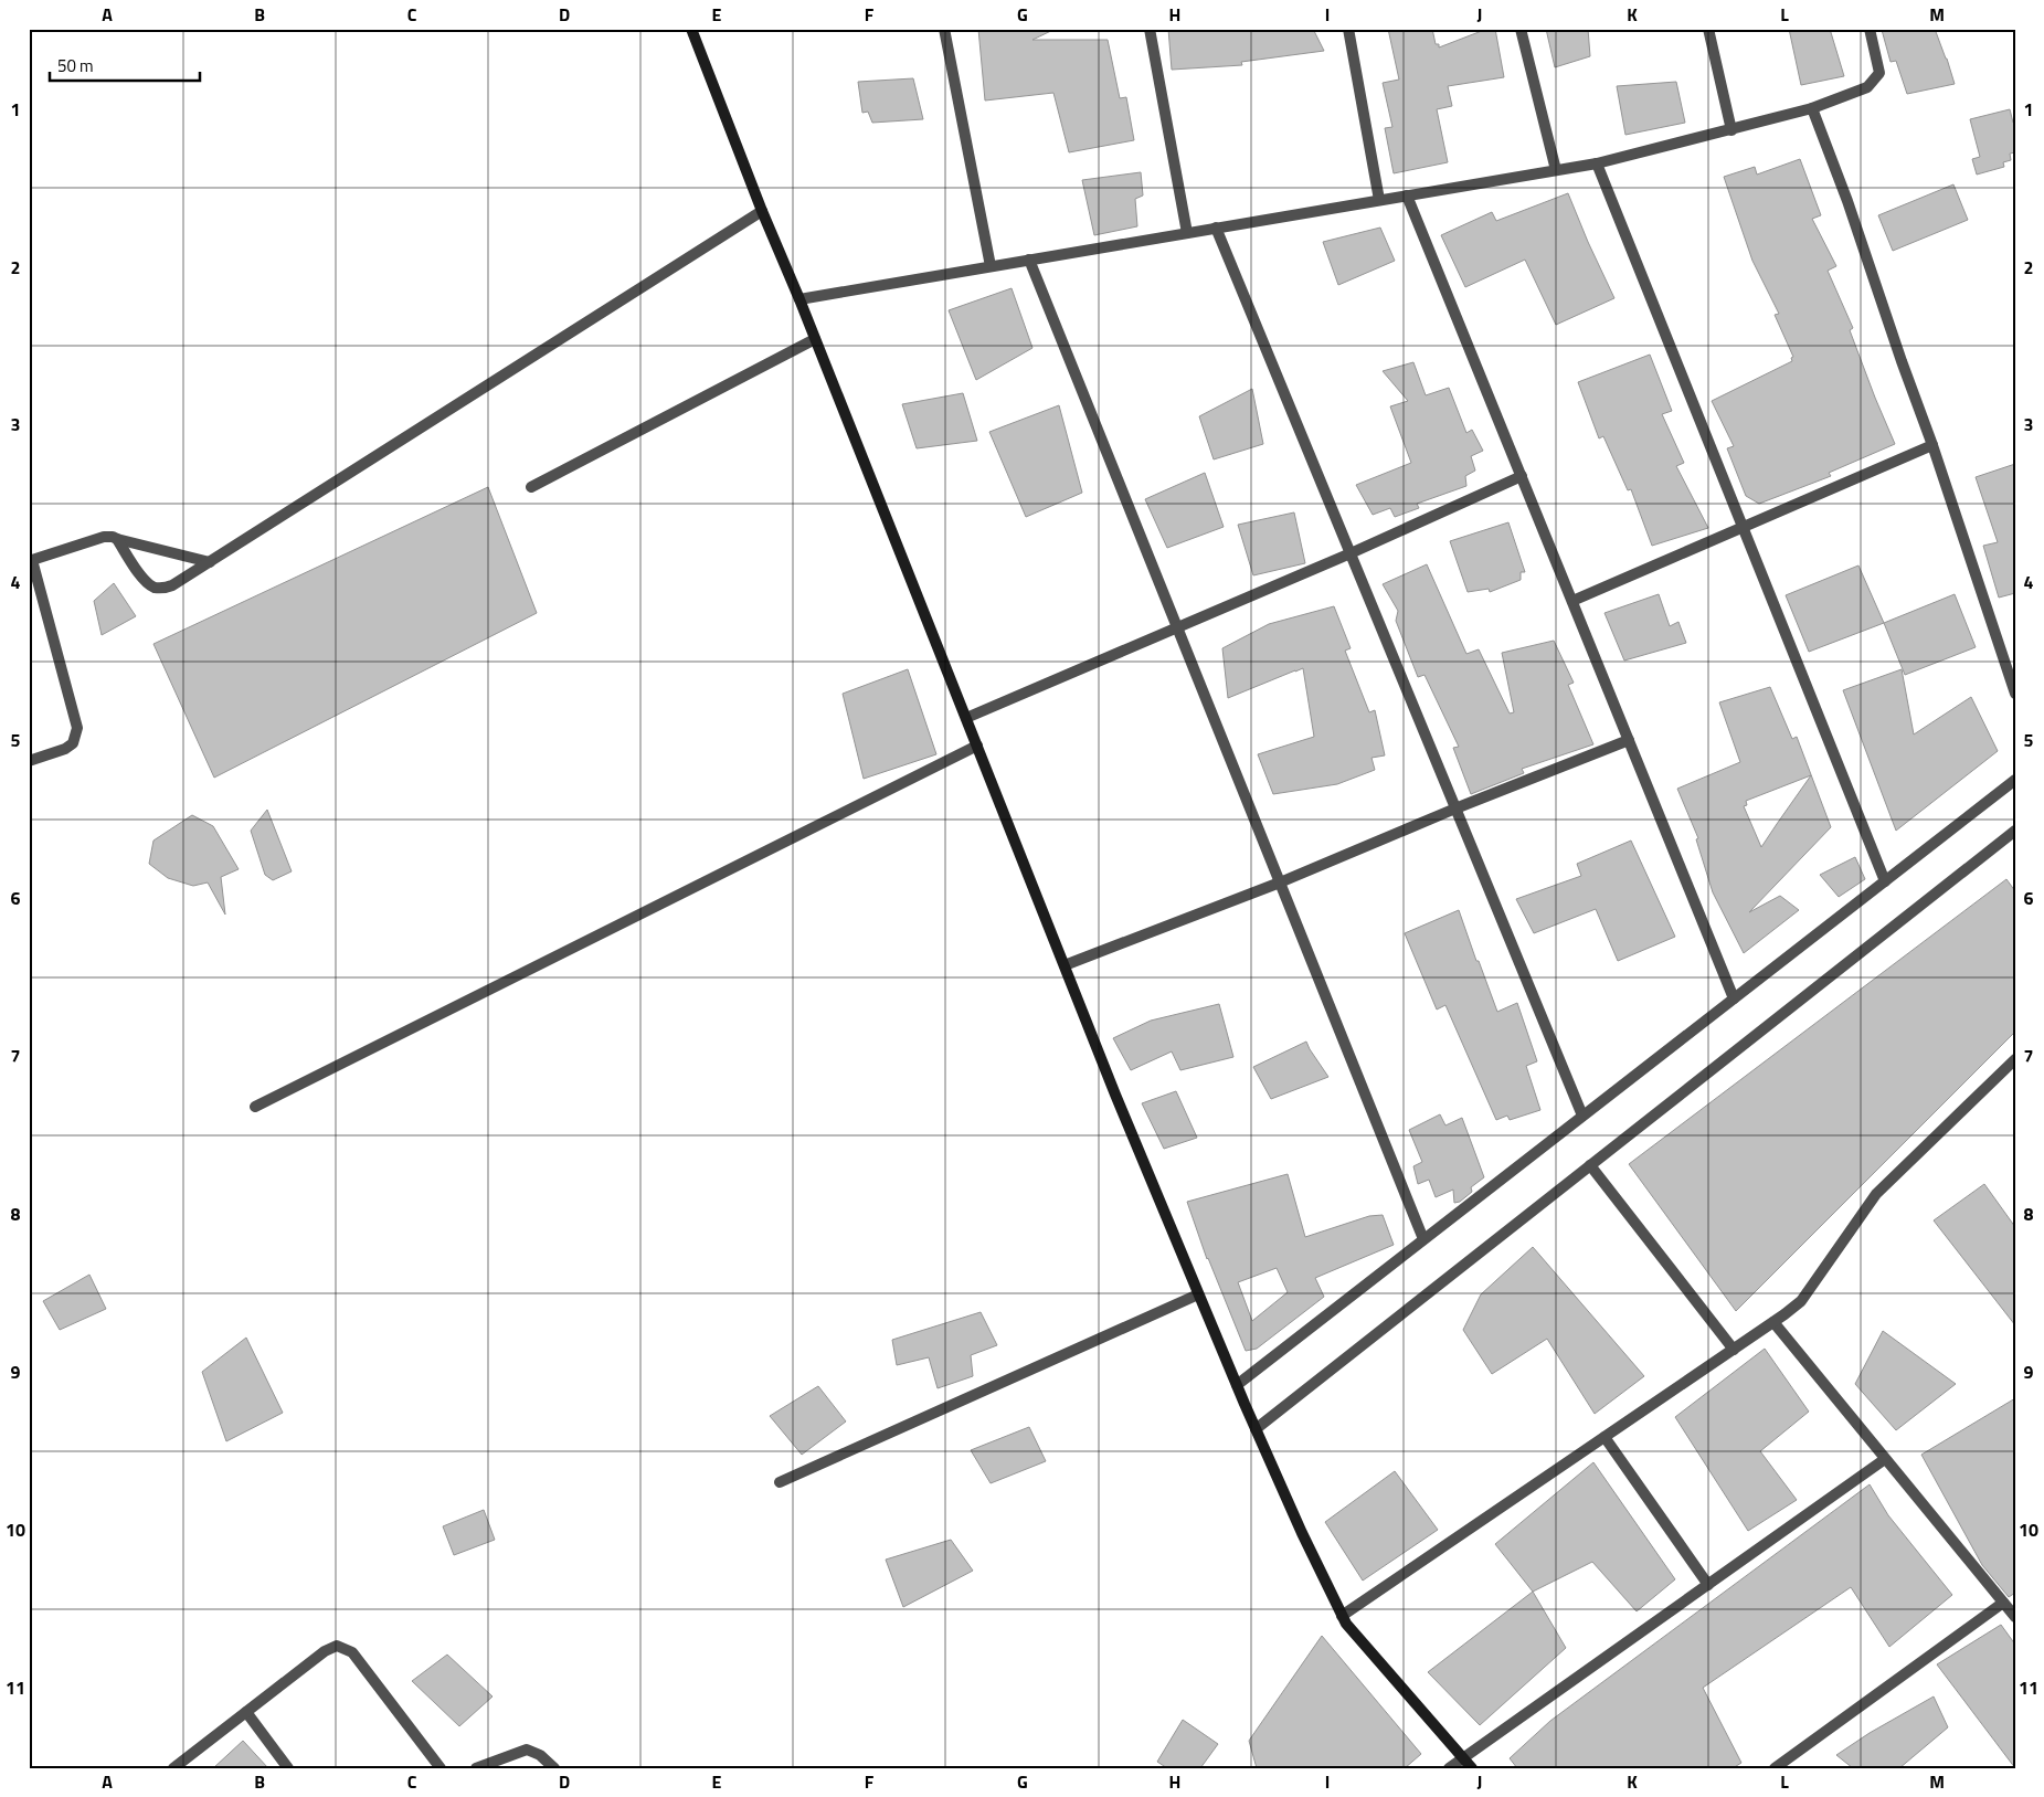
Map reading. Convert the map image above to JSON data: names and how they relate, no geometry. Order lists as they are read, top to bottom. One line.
{"scale_bar":"50 m","grid":{"columns":["A","B","C","D","E","F","G","H","I","J","K","L","M"],"rows":["1","2","3","4","5","6","7","8","9","10","11"]}}
